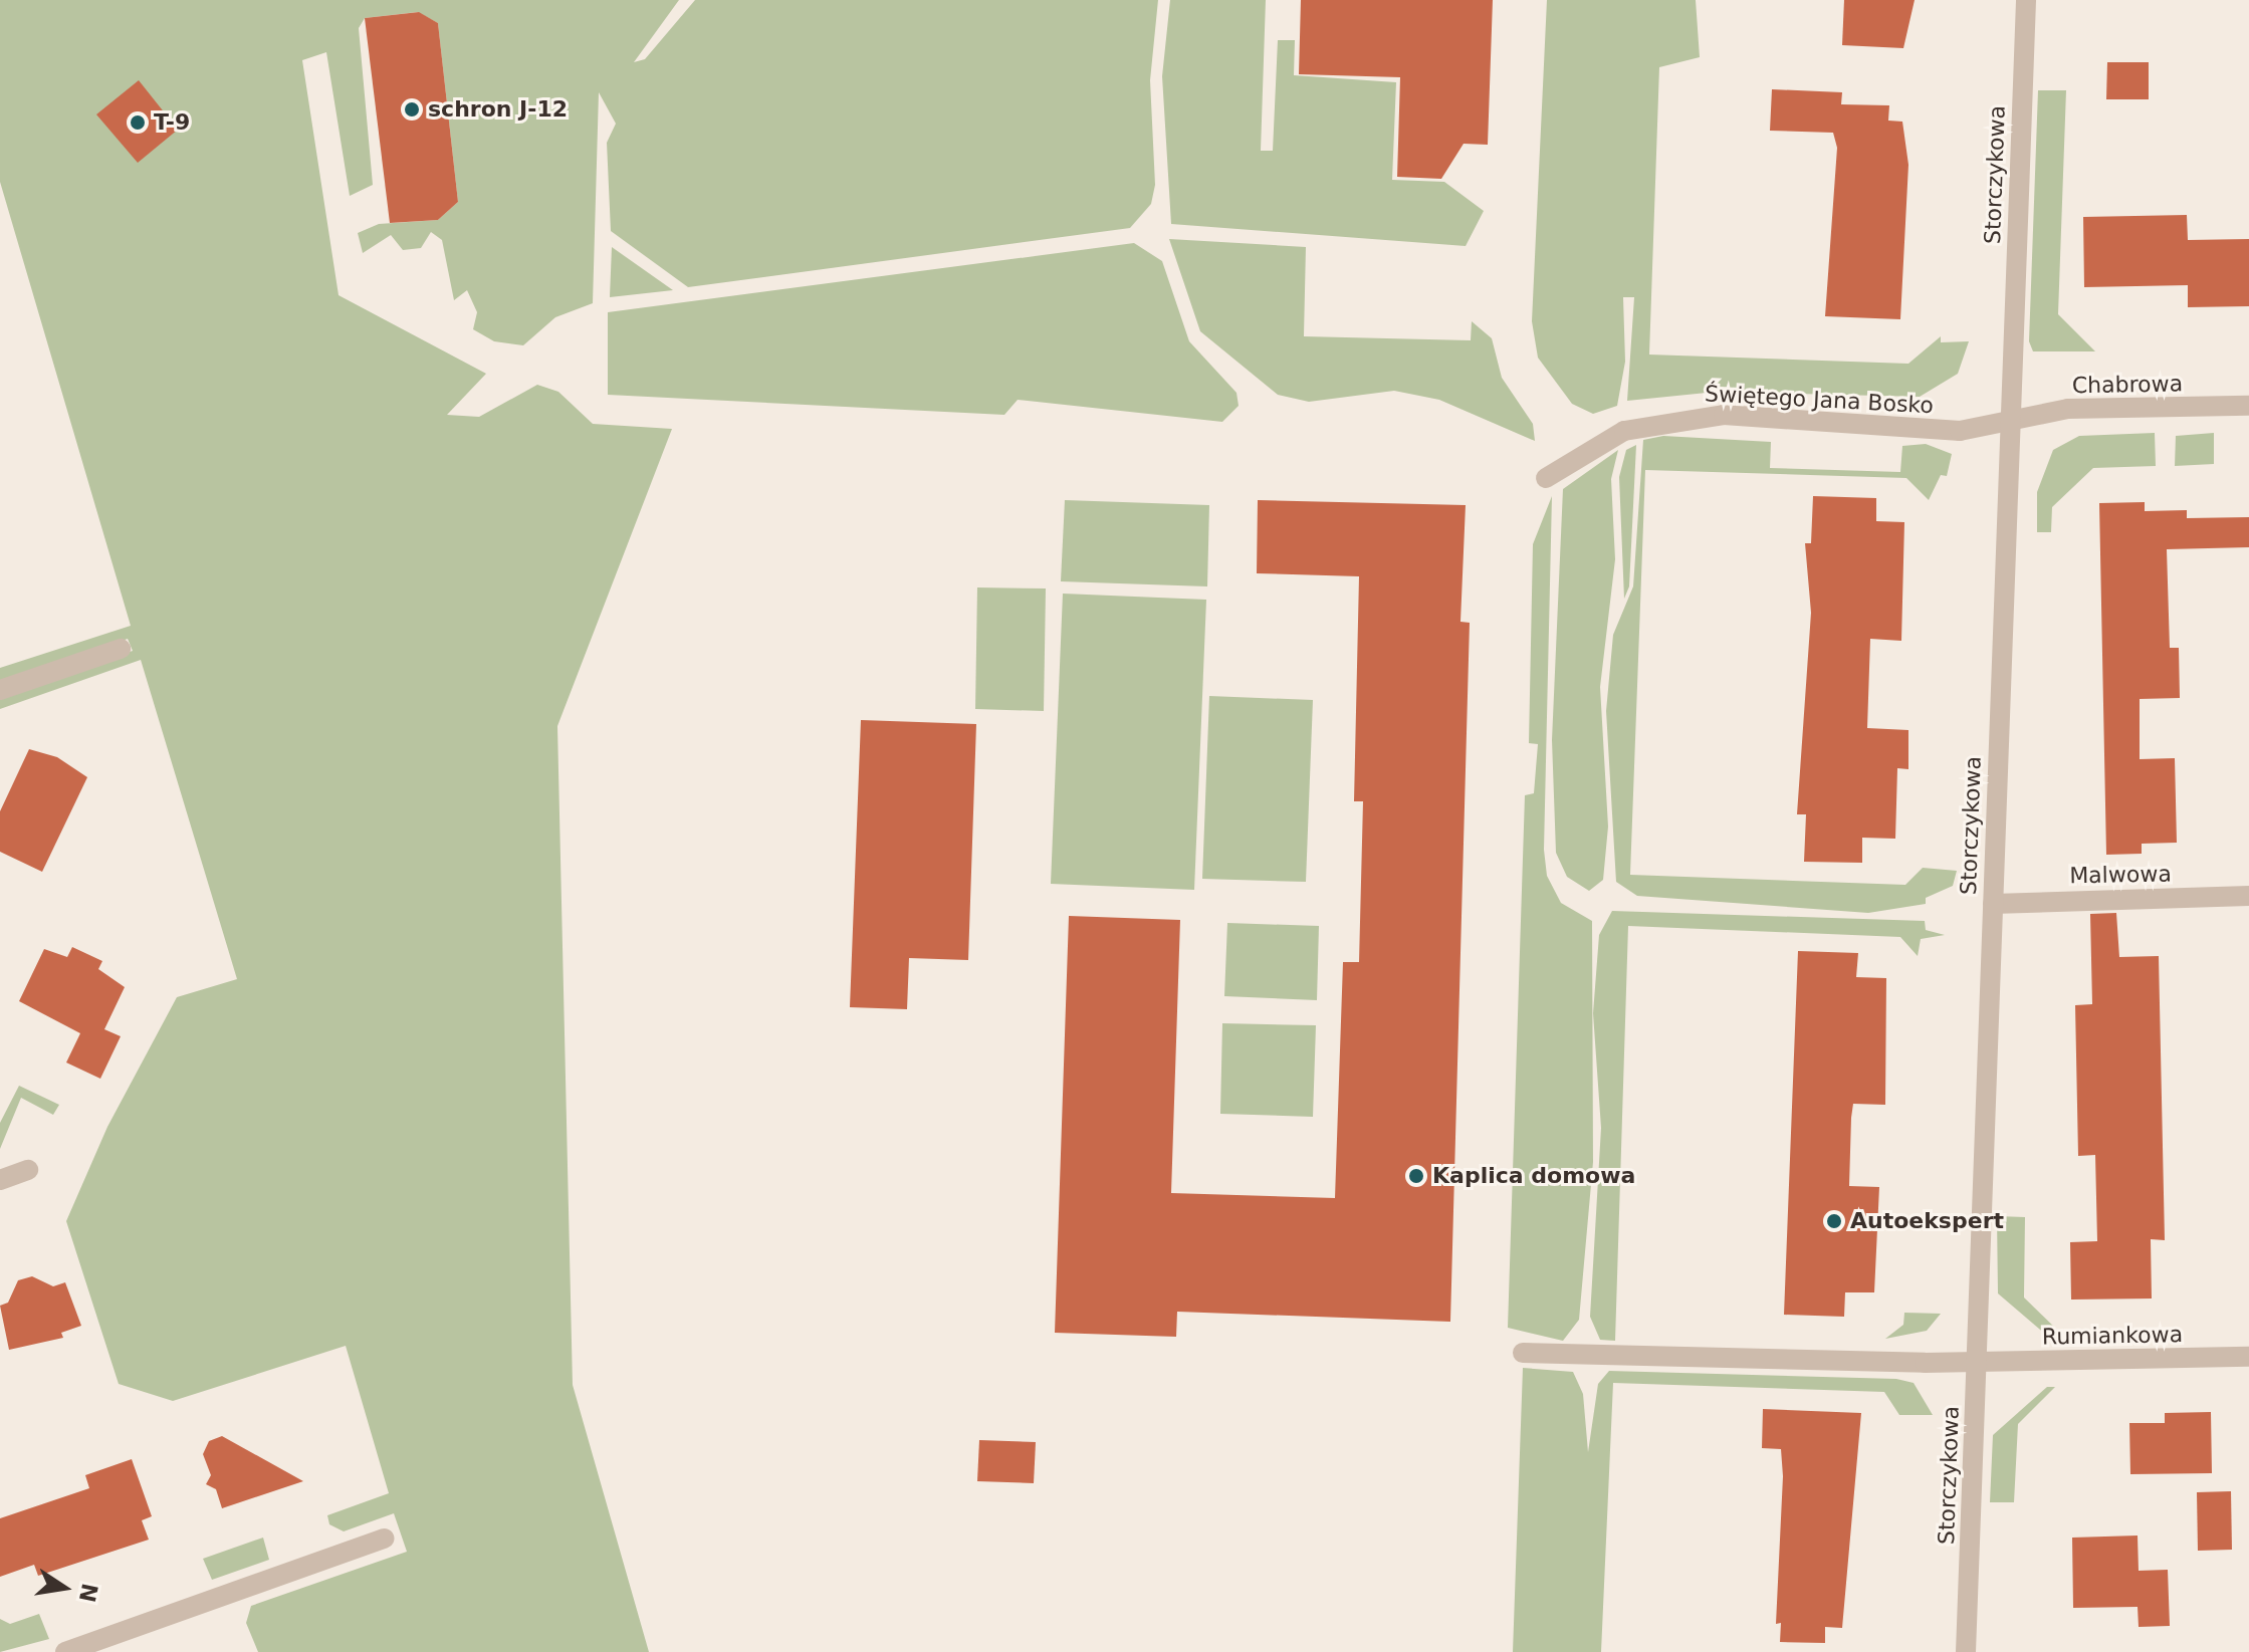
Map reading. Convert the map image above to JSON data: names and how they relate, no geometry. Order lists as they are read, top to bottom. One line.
{"streets":{"street":["Storczykowa","Chabrowa","Świętego Jana Bosko","Malwowa","Rumiankowa"]},"crossings":[["Storczykowa","Chabrowa"],["Storczykowa","Świętego Jana Bosko"],["Storczykowa","Malwowa"],["Storczykowa","Rumiankowa"],["Chabrowa","Świętego Jana Bosko"]],"places":["schron J-12","T-9","Kaplica domowa","Autoekspert"],"north":"right"}
